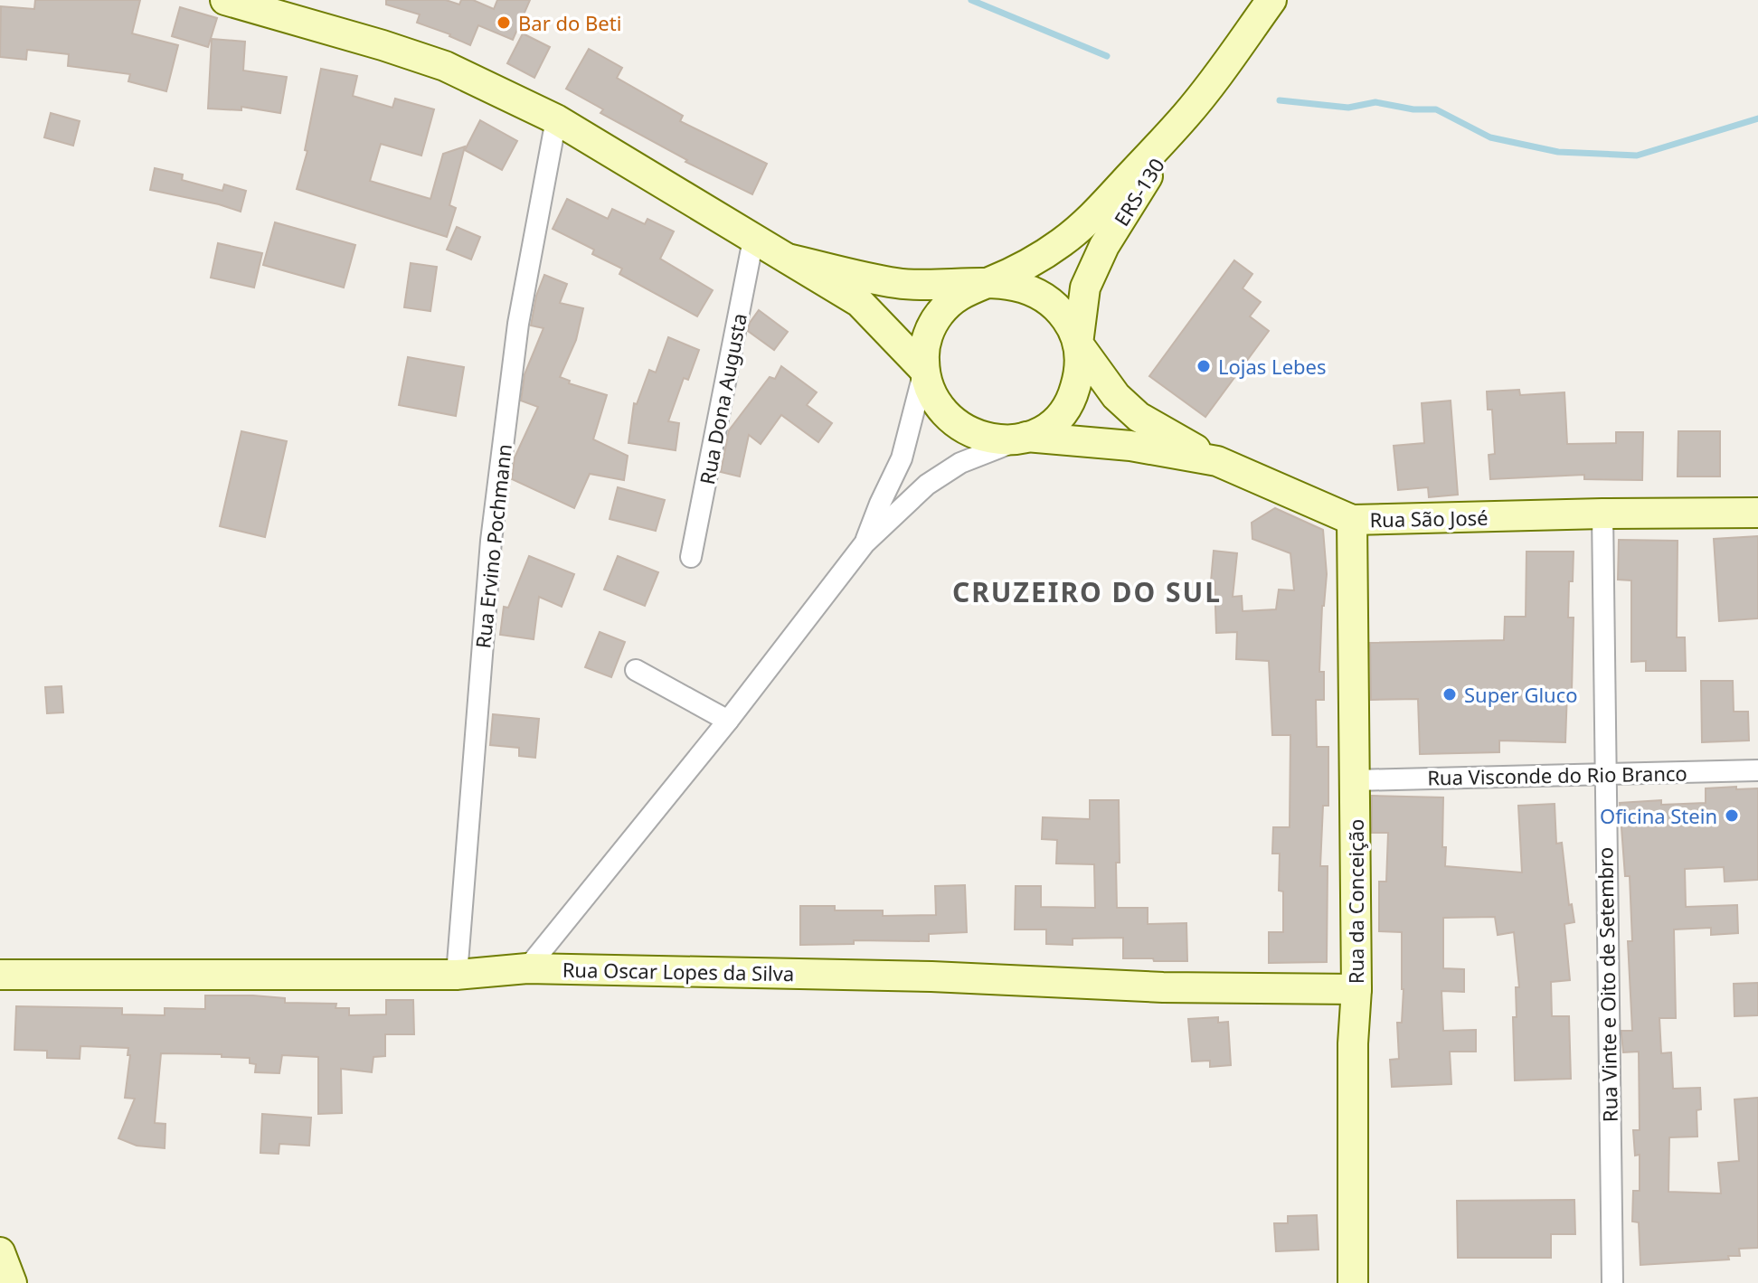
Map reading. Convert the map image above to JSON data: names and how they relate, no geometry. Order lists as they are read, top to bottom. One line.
{"streets":{"main road":["ERS-130","Rua São José","Rua da Conceição","Rua Oscar Lopes da Silva"],"street":["Rua Dona Augusta","Rua Ervino Pochmann","Rua Visconde do Rio Branco","Rua Vinte e Oito de Setembro"]},"crossings":[["ERS-130","Rua São José"],["Rua São José","Rua da Conceição"],["Rua São José","Rua Vinte e Oito de Setembro"],["Rua Ervino Pochmann","Rua Oscar Lopes da Silva"],["Rua Visconde do Rio Branco","Rua da Conceição"],["Rua Visconde do Rio Branco","Rua Vinte e Oito de Setembro"],["Rua da Conceição","Rua Oscar Lopes da Silva"]],"districts":["CRUZEIRO DO SUL"],"places":["Bar do Beti","Lojas Lebes","Super Gluco","Oficina Stein"]}
